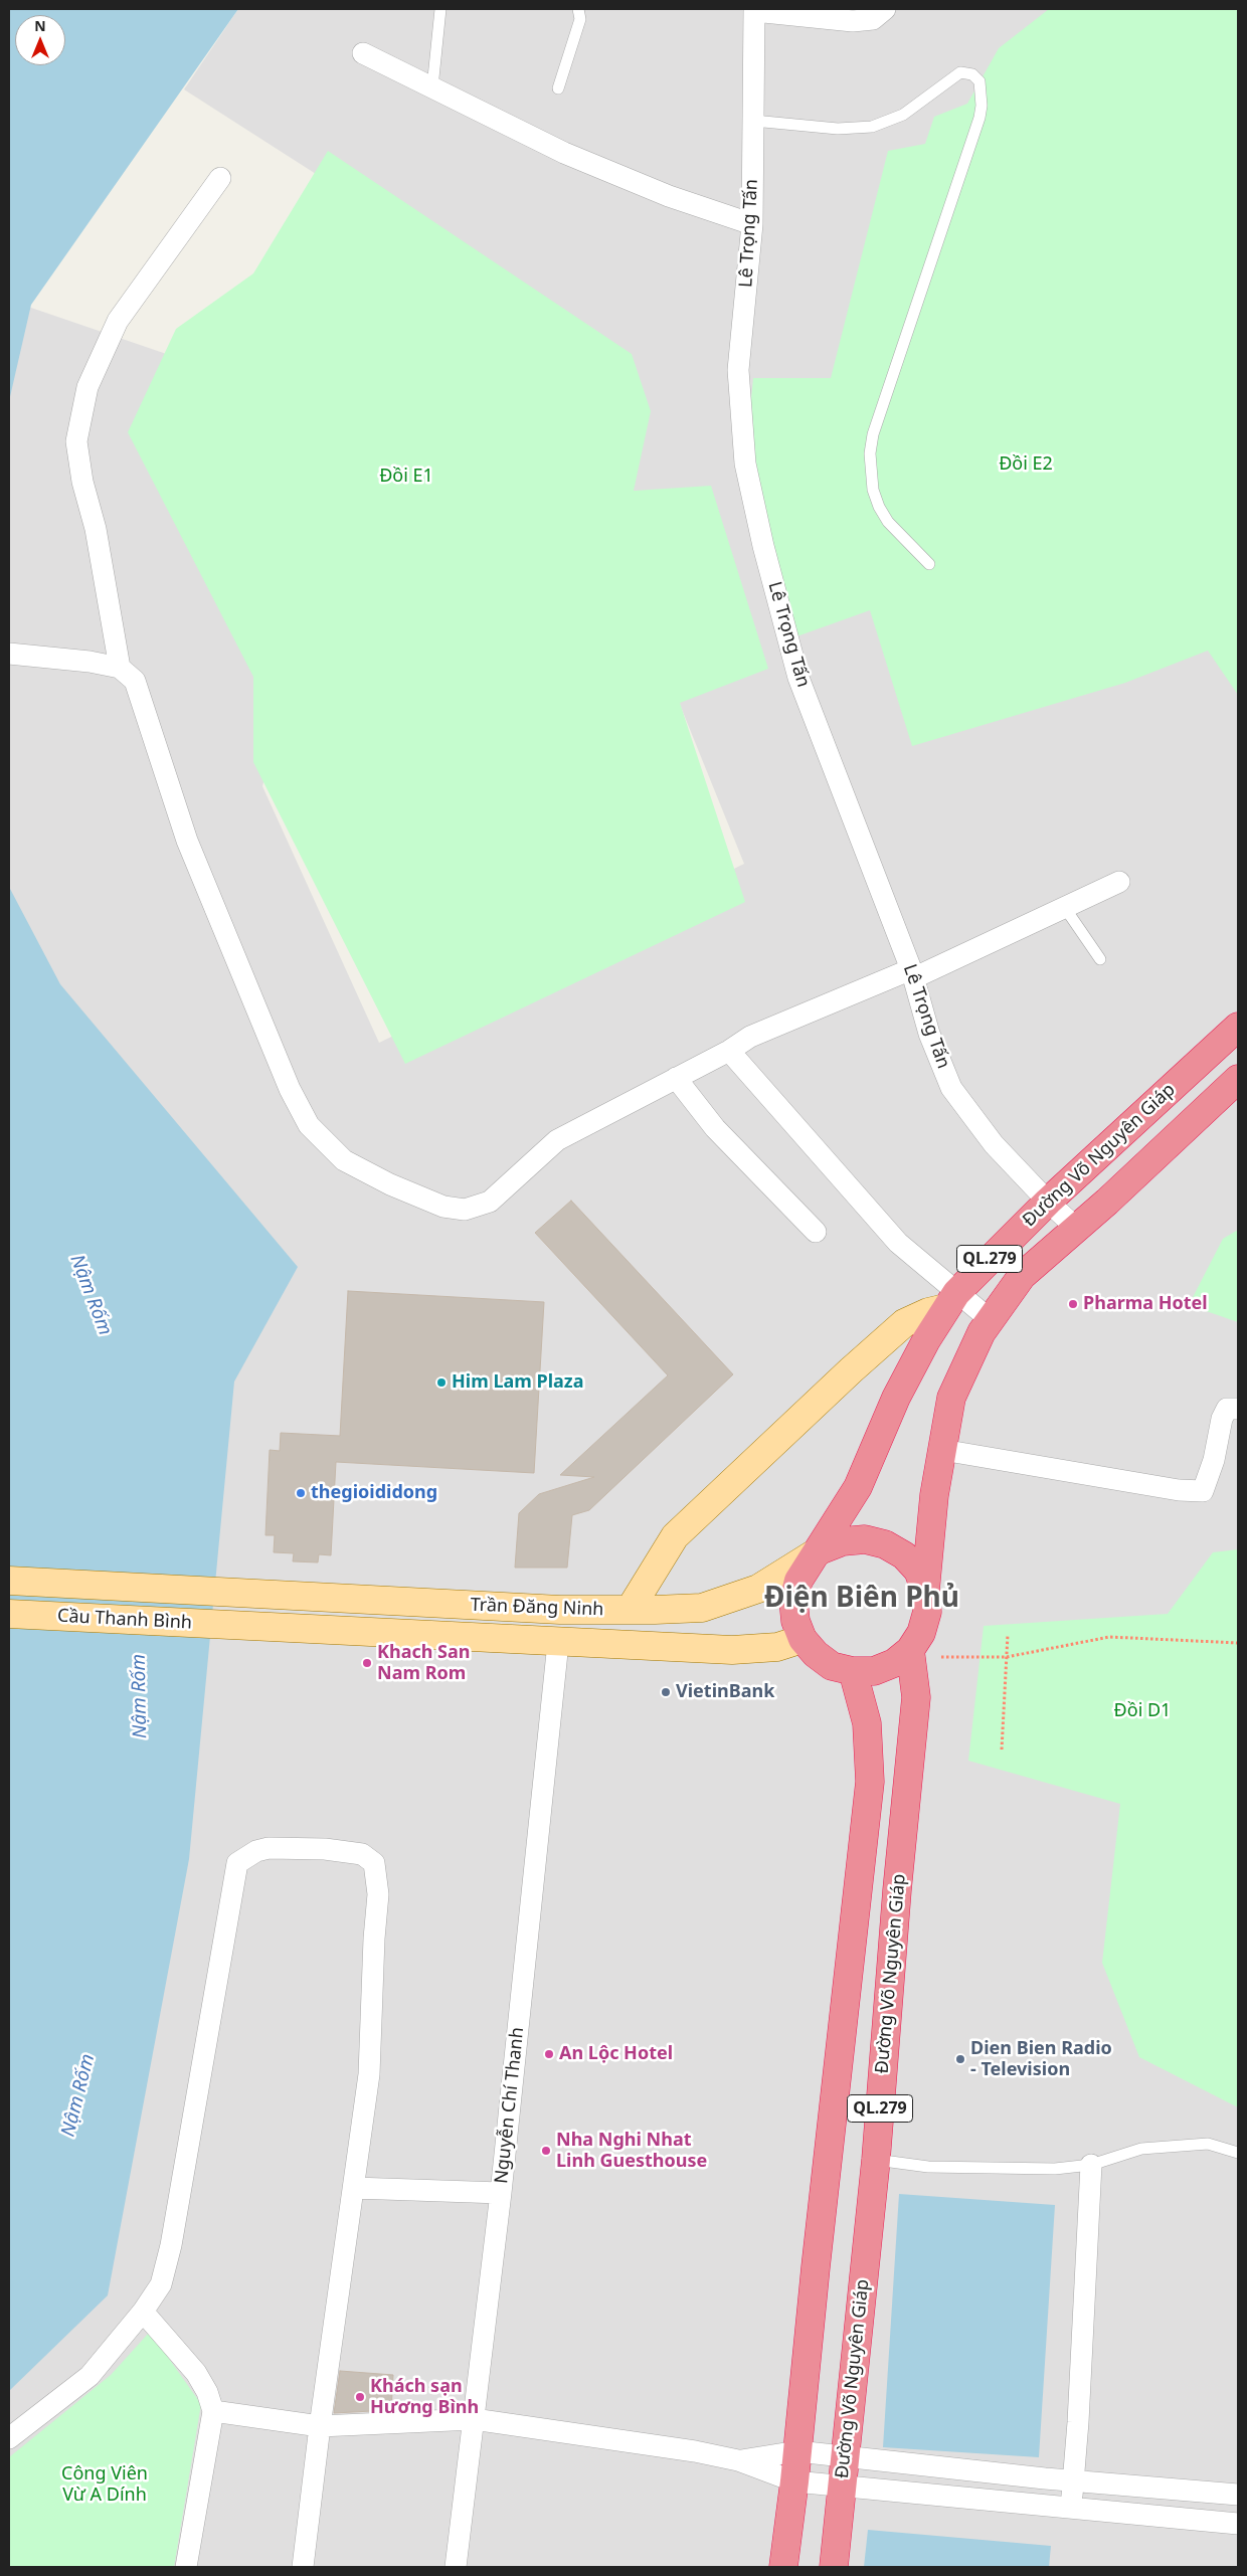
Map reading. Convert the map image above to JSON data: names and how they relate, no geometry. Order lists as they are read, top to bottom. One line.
{"streets":{"highway":["Đường Võ Nguyên Giáp","QL.279"],"main road":["Trần Đăng Ninh","Cầu Thanh Bình"],"street":["Lê Trọng Tấn","Nguyễn Chí Thanh"]},"crossings":[["Lê Trọng Tấn","Đường Võ Nguyên Giáp"],["Lê Trọng Tấn","QL.279"],["Đường Võ Nguyên Giáp","QL.279"],["Đường Võ Nguyên Giáp","Trần Đăng Ninh"],["QL.279","Trần Đăng Ninh"],["Trần Đăng Ninh","Cầu Thanh Bình"],["Trần Đăng Ninh","Nguyễn Chí Thanh"]],"districts":["Điện Biên Phủ"],"water":["Nậm Rốm"],"parks":["Đồi E2","Đồi E1","Đồi D1","Công Viên Vừ A Dính"],"places":["Pharma Hotel","Him Lam Plaza","thegioididong","Khach San Nam Rom","VietinBank","An Lộc Hotel","Dien Bien Radio - Television","Nha Nghi Nhat Linh Guesthouse","Khách sạn Hương Bình"],"north":"top"}
